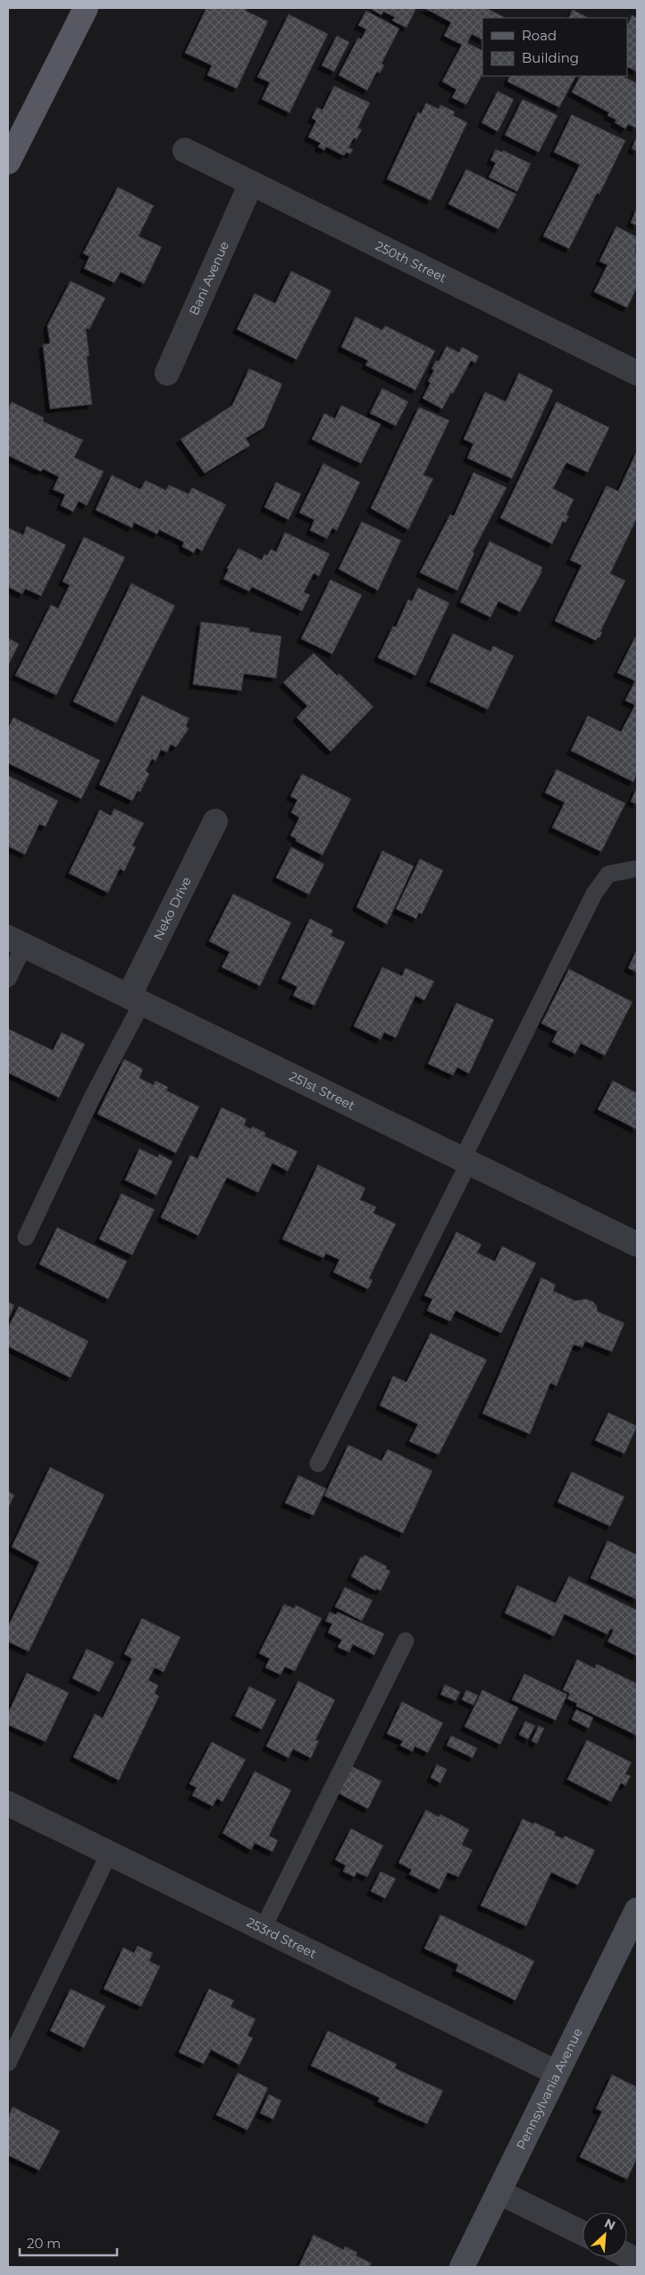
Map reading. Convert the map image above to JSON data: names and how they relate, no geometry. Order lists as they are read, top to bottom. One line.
{"streets":{"street":["250th Street","Bani Avenue","Neko Drive","251st Street","253rd Street","Pennsylvania Avenue"]},"crossings":[["250th Street","Bani Avenue"],["Neko Drive","251st Street"],["253rd Street","Pennsylvania Avenue"]],"legend":["Road","Building"],"scale_bar":"20 m","north":"top right"}
